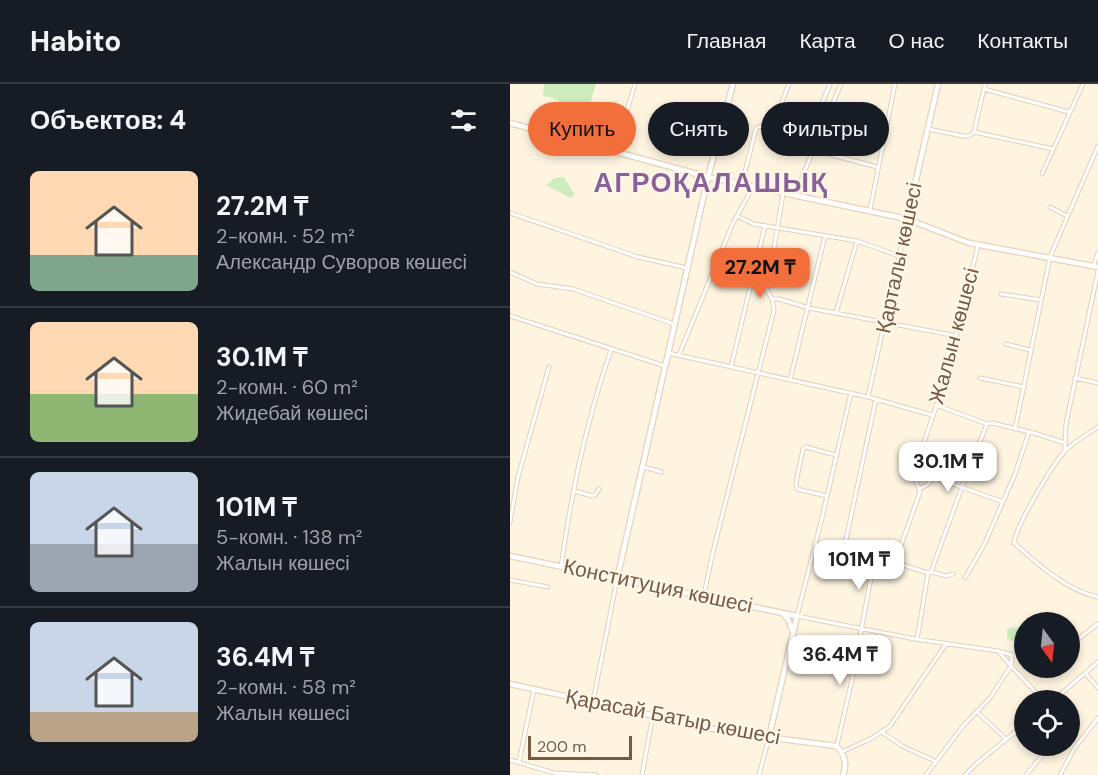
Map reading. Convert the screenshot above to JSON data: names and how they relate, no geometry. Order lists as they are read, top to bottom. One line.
{"streets":{"street":["Қарталы көшесі","Жалын көшесі","Конституция көшесі","Қарасай Батыр көшесі"]},"districts":["АГРОҚАЛАШЫҚ"],"scale_bar":"200 m","north":"bottom","page":{"header":"Habito","nav":["Главная","Карта","О нас","Контакты"],"heading":"Объектов: 4","chip":["Купить","Снять","Фильтры"],"list":[{"name":"27.2M ₸","note":"2-комн. · 52 m² · Александр Суворов көшесі"},{"name":"30.1M ₸","note":"2-комн. · 60 m² · Жидебай көшесі"},{"name":"101M ₸","note":"5-комн. · 138 m² · Жалын көшесі"},{"name":"36.4M ₸","note":"2-комн. · 58 m² · Жалын көшесі"}],"price":["27.2M ₸","30.1M ₸","101M ₸","36.4M ₸"],"scale":"200 m"}}
